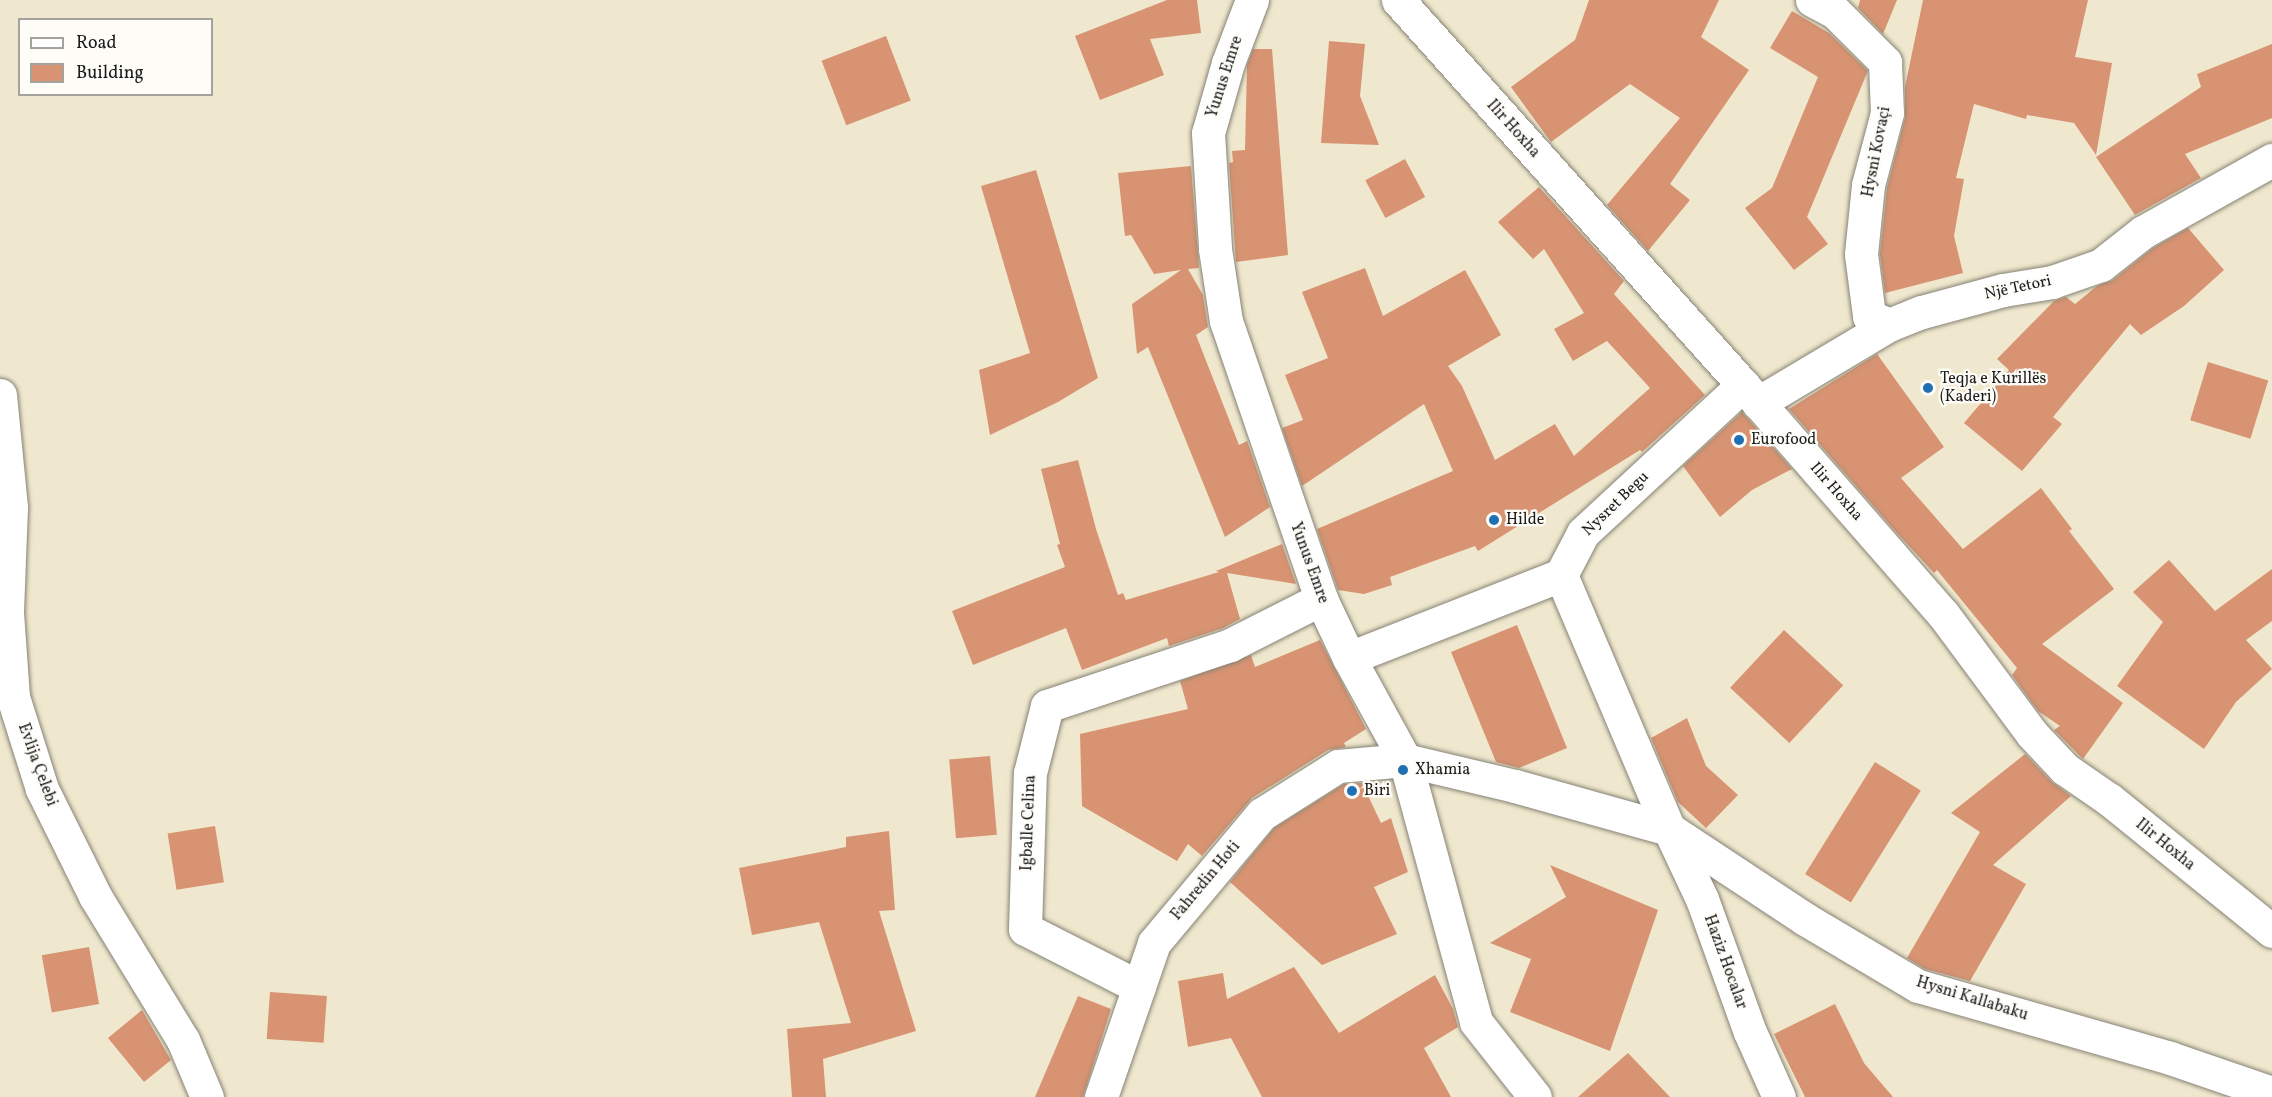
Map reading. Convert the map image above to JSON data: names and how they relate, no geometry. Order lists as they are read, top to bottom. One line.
{"streets":{"street":["Yunus Emre","Ilir Hoxha","Hysni Kovaçi","Një Tetori","Nysret Begu","Evlija Çelebi","Igballe Celina","Fahredin Hoti","Haziz Hocalar","Hysni Kallabaku"]},"crossings":[["Yunus Emre","Igballe Celina"],["Yunus Emre","Fahredin Hoti"],["Ilir Hoxha","Një Tetori"],["Ilir Hoxha","Nysret Begu"],["Hysni Kovaçi","Një Tetori"],["Një Tetori","Nysret Begu"],["Nysret Begu","Haziz Hocalar"],["Igballe Celina","Fahredin Hoti"],["Haziz Hocalar","Hysni Kallabaku"]],"places":["Teqja e Kurillës (Kaderi)","Eurofood","Hilde","Xhamia","Biri"],"legend":["Road","Building"]}
